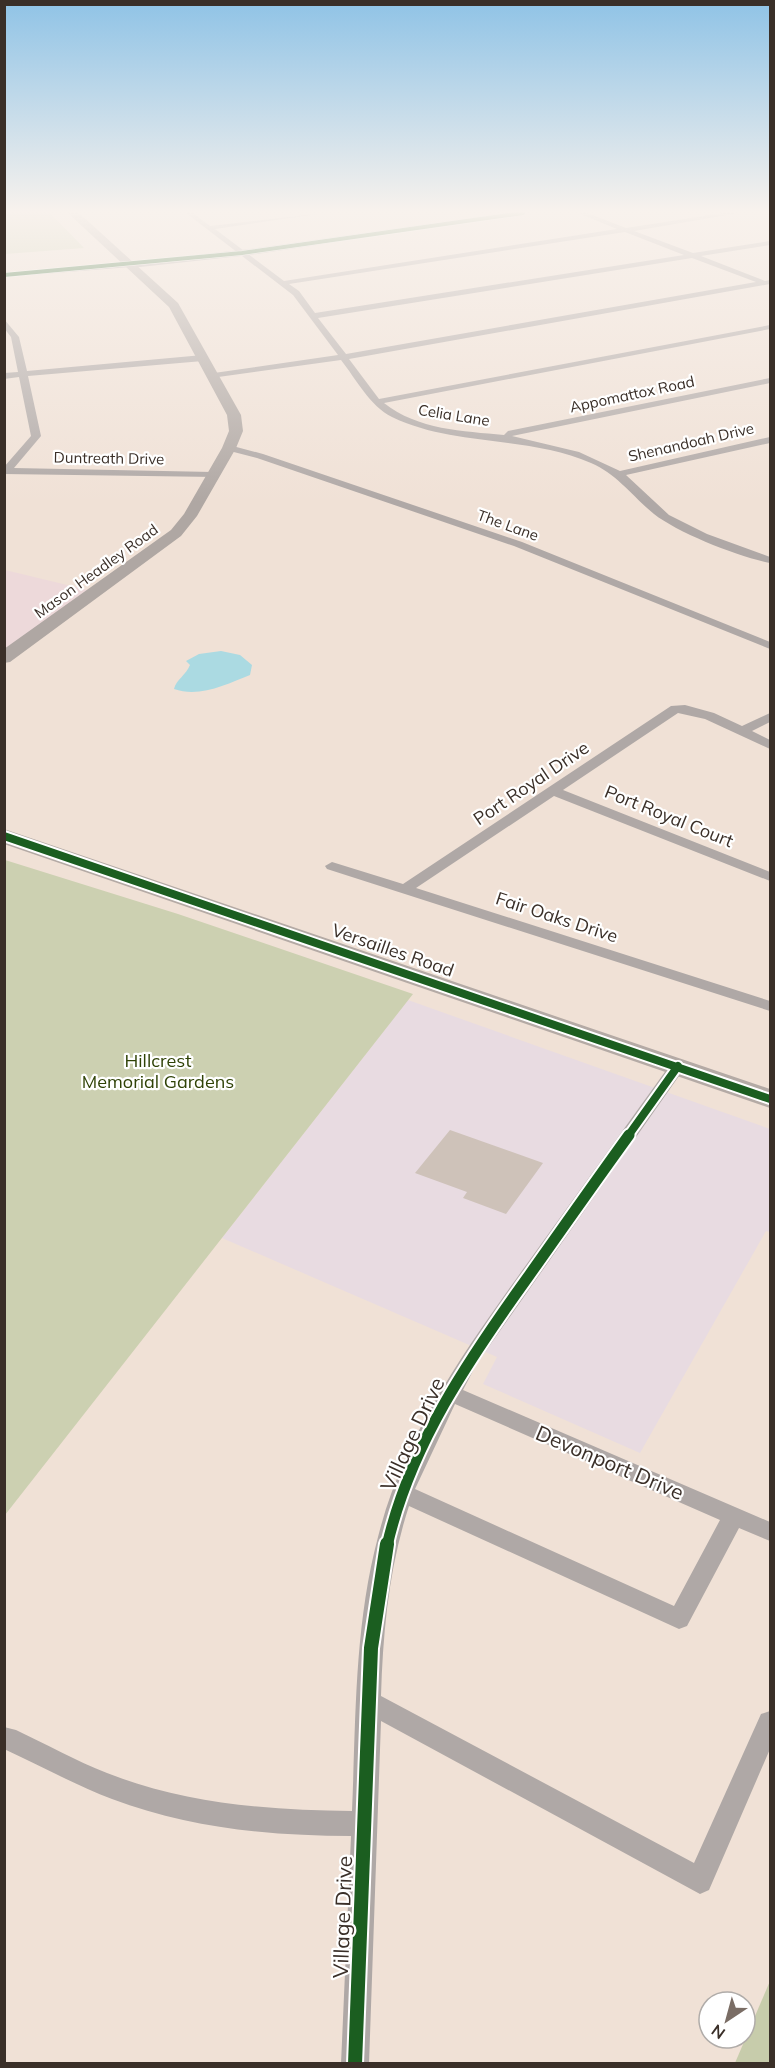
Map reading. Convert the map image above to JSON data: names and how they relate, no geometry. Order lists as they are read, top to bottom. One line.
{"streets":{"main road":["Mason Headley Road","Versailles Road"],"street":["Appomattox Road","Celia Lane","Shenandoah Drive","Duntreath Drive","The Lane","Port Royal Drive","Port Royal Court","Fair Oaks Drive","Village Drive","Devonport Drive"]},"crossings":[["Appomattox Road","Celia Lane"],["Celia Lane","Shenandoah Drive"],["Duntreath Drive","Mason Headley Road"],["The Lane","Mason Headley Road"],["Port Royal Drive","Port Royal Court"],["Port Royal Drive","Fair Oaks Drive"],["Versailles Road","Village Drive"],["Village Drive","Devonport Drive"]],"parks":["Hillcrest Memorial Gardens"],"north":"bottom left"}
